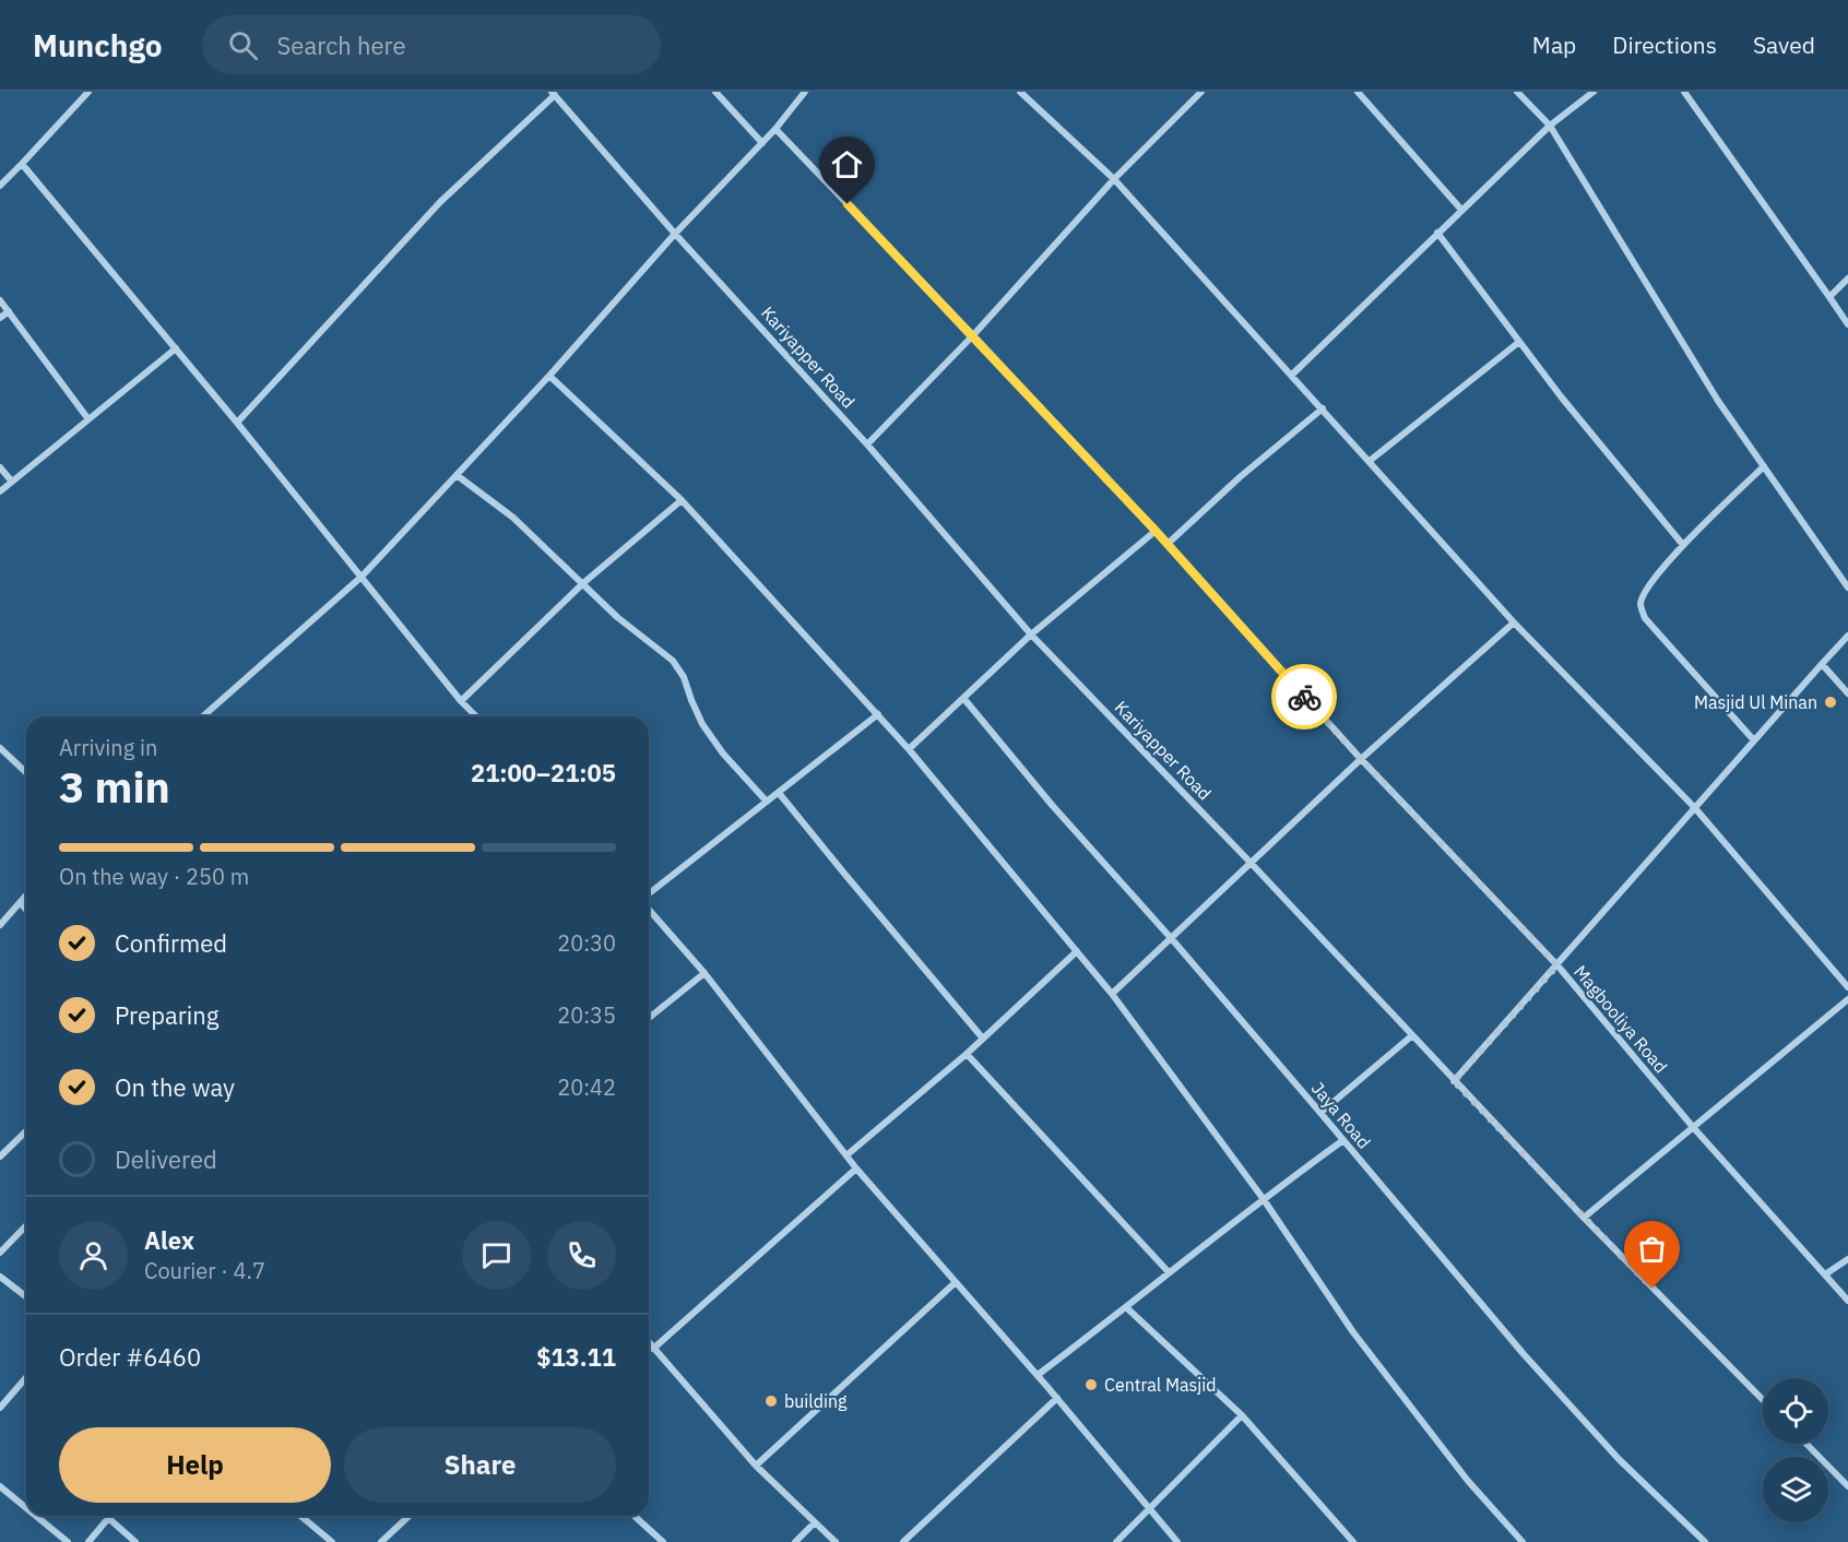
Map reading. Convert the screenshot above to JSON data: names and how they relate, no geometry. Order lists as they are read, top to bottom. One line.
{"streets":{"street":["Kariyapper Road","Magbooliya Road","Jaya Road"]},"places":["Masjid Ul Minan","Central Masjid","building"],"page":{"header":"Munchgo","search":"Search here","nav":["Map","Directions","Saved"],"heading":["3 min","Arriving in","21:00–21:05"],"panel":["Alex","Courier · 4.7","Order #6460","$13.11"],"bar":"On the way · 250 m","list":[["Confirmed","20:30"],["Preparing","20:35"],["On the way","20:42"],"Delivered"],"buttons":["Help","Share"]}}
